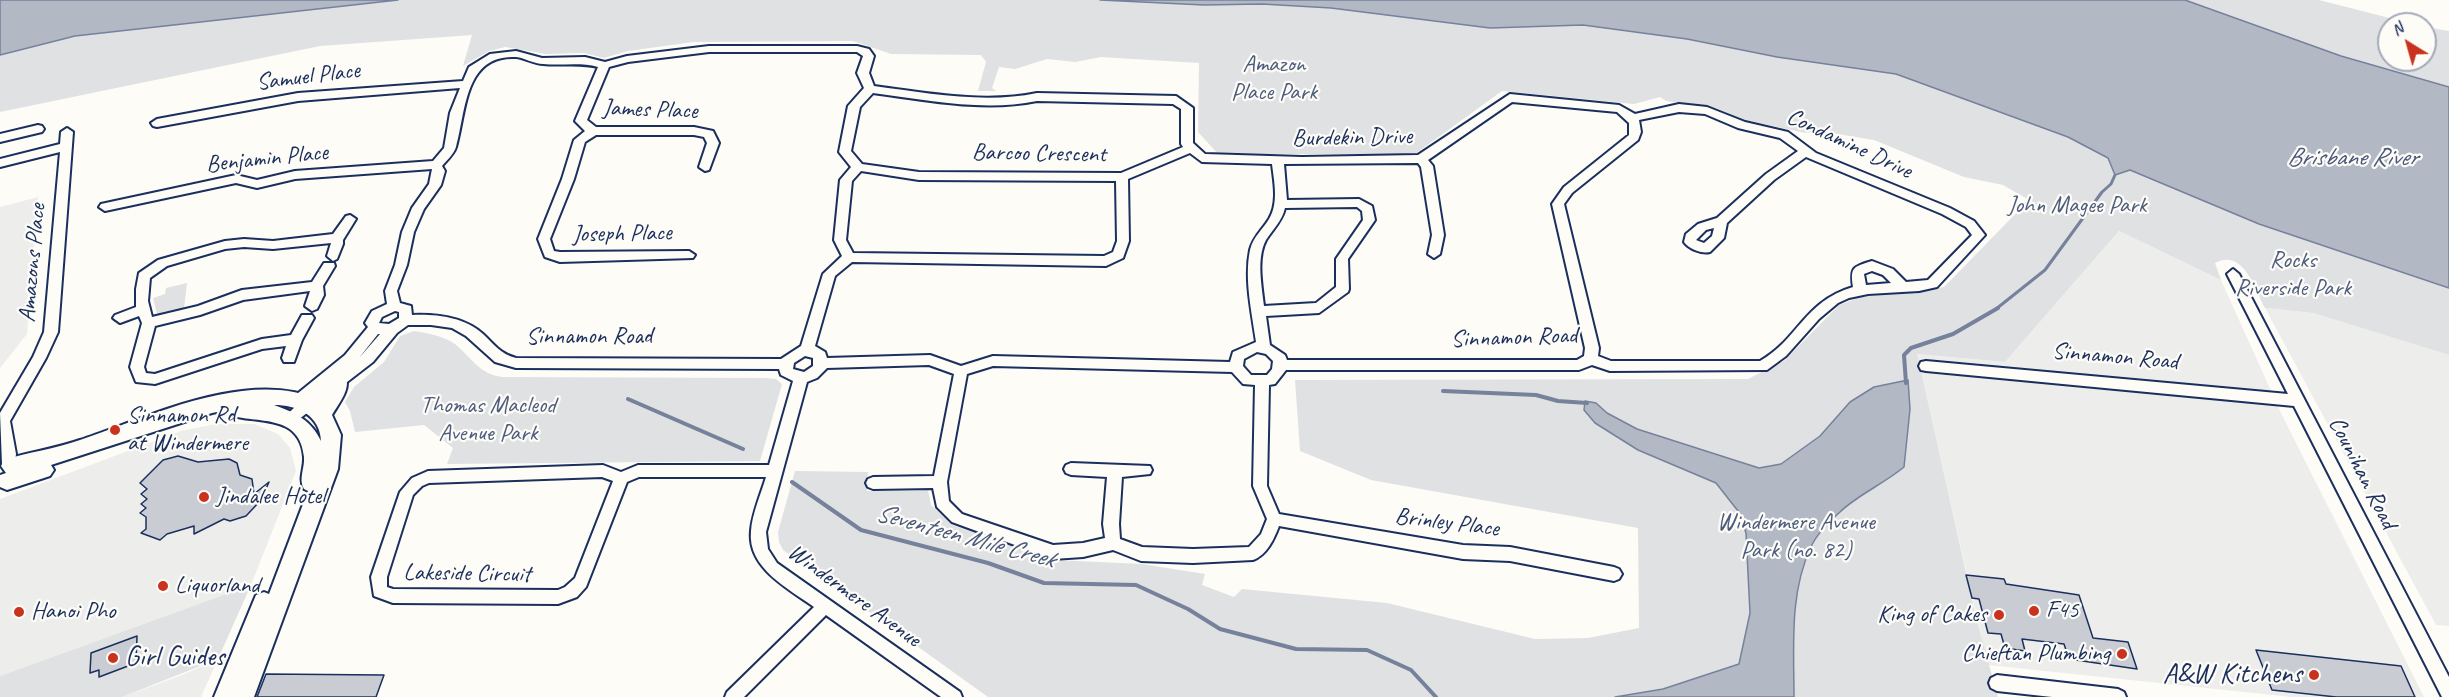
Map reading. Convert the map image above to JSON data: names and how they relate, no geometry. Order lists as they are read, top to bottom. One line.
{"streets":{"street":["Samuel Place","James Place","Burdekin Drive","Condamine Drive","Barcoo Crescent","Benjamin Place","Joseph Place","Amazons Place","Sinnamon Road","Counihan Road","Brinley Place","Lakeside Circuit","Windermere Avenue"]},"crossings":[["James Place","Joseph Place"],["Burdekin Drive","Condamine Drive"],["Condamine Drive","Sinnamon Road"],["Sinnamon Road","Counihan Road"],["Sinnamon Road","Windermere Avenue"],["Lakeside Circuit","Windermere Avenue"]],"water":["Brisbane River","Seventeen Mile Creek"],"parks":["Amazon Place Park","John Magee Park","Rocks Riverside Park","Thomas Macleod Avenue Park","Windermere Avenue Park (no. 82)"],"places":["Sinnamon Rd at Windermere","Jindalee Hotel","Liquorland","F45","Hanoi Pho","King of Cakes","Chieftan Plumbing","Girl Guides","A&W Kitchens"],"north":"top left"}
